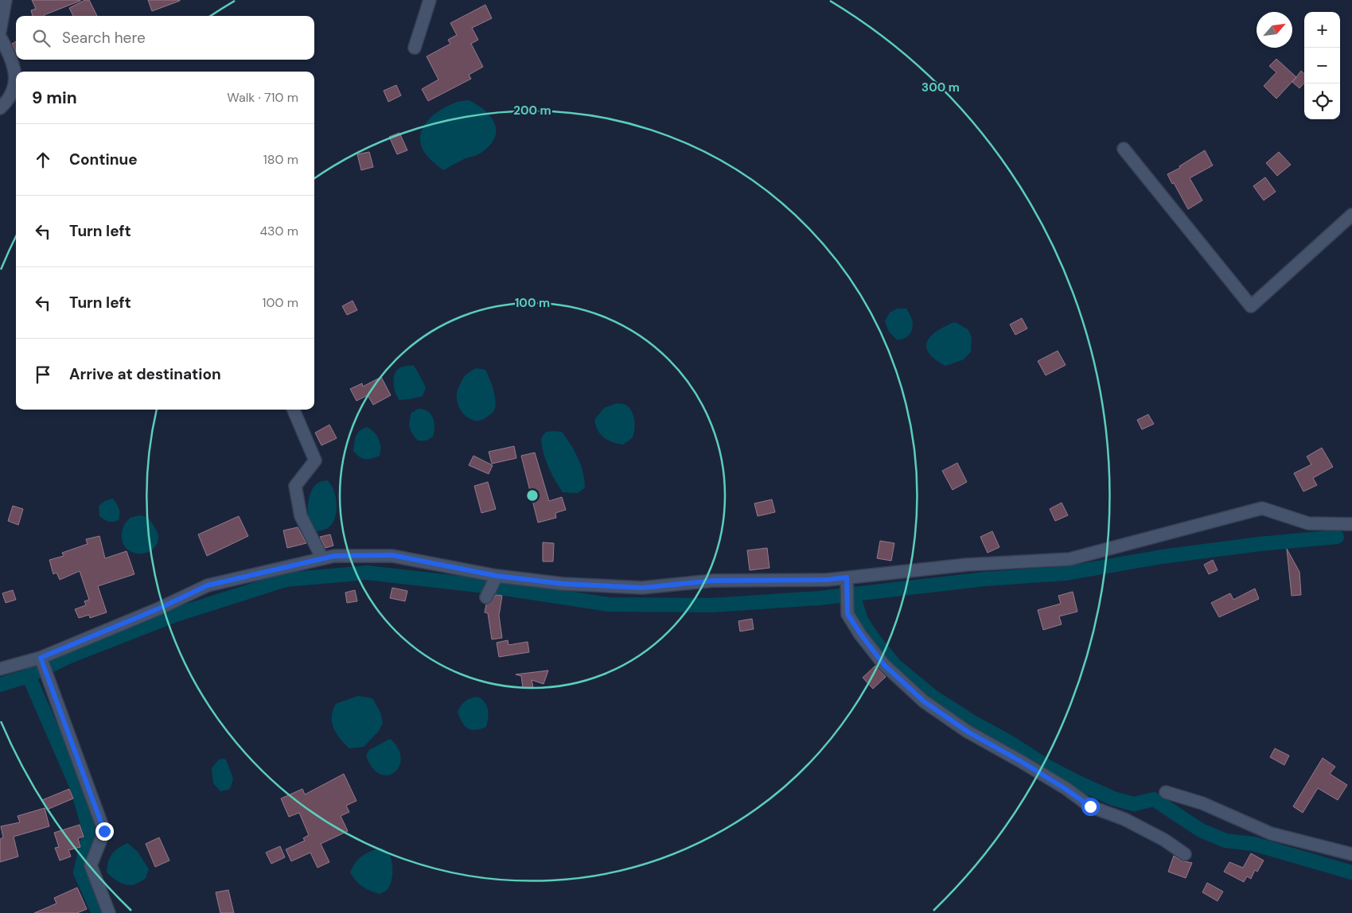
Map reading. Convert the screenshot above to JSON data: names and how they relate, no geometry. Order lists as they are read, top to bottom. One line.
{"north":"top right","page":{"map_buttons":["+","−"],"search":"Search here","heading":["9 min","Walk · 710 m"],"list":[["Continue","180 m"],["Turn left","430 m"],["Turn left","100 m"],"Arrive at destination"]},"rings":["300 m","200 m","100 m"]}
